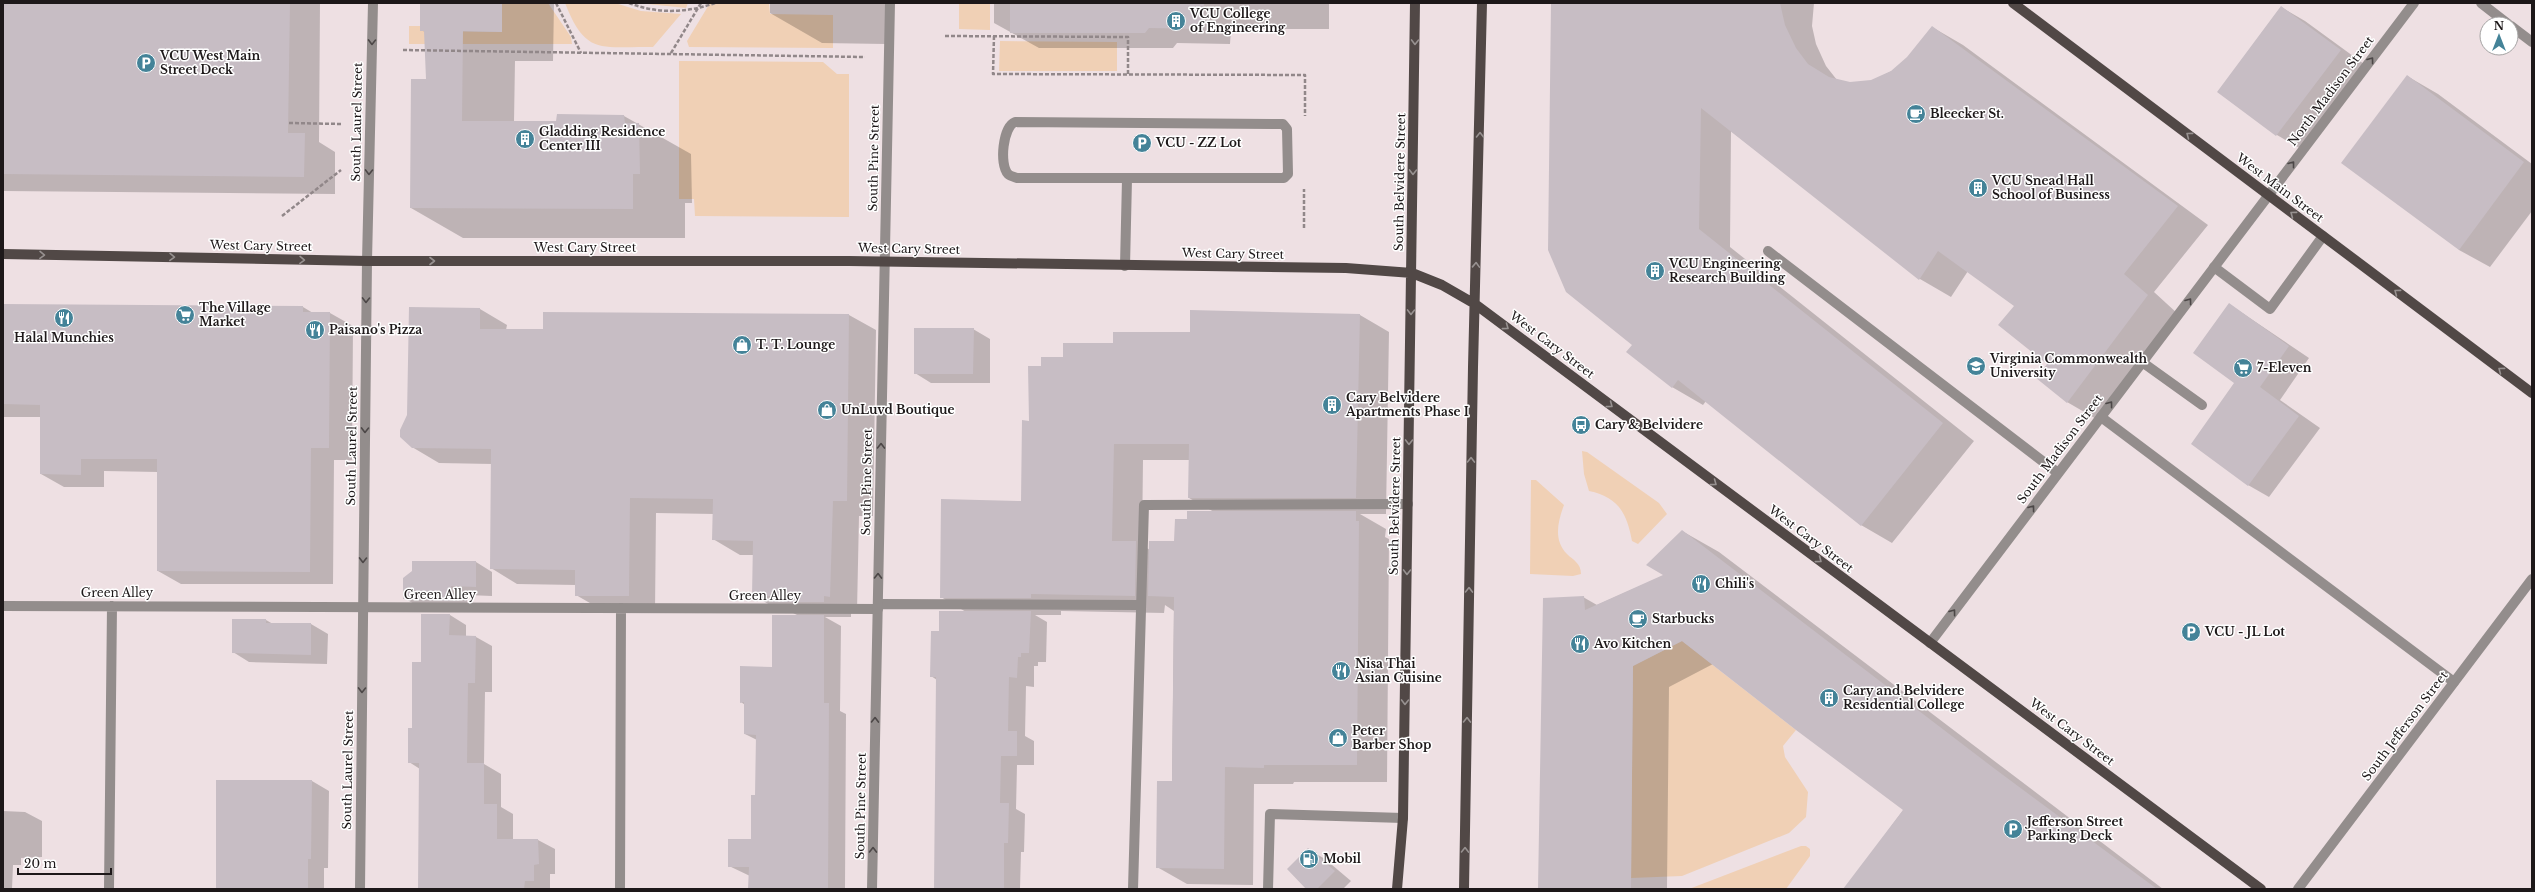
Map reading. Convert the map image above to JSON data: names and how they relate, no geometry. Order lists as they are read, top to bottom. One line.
{"streets":{"main road":["South Belvidere Street","West Main Street","West Cary Street"],"street":["North Madison Street","South Laurel Street","South Pine Street","South Madison Street","Green Alley","South Jefferson Street"]},"crossings":[["North Madison Street","West Main Street"],["North Madison Street","South Madison Street"],["South Laurel Street","West Cary Street"],["South Laurel Street","Green Alley"],["South Pine Street","West Cary Street"],["South Pine Street","Green Alley"],["South Belvidere Street","West Cary Street"],["West Main Street","South Madison Street"],["West Cary Street","South Madison Street"]],"one_way":["North Madison Street","South Laurel Street","South Pine Street","West Main Street","West Cary Street","South Madison Street"],"places":{"building":["VCU College of Engineering","Gladding Residence Center III","VCU Snead Hall School of Business","VCU Engineering Research Building","Cary Belvidere Apartments Phase I","Cary and Belvidere Residential College"],"parking":["VCU West Main Street Deck","VCU - ZZ Lot","VCU - JL Lot","Jefferson Street Parking Deck"],"cafe":["Bleecker St.","Starbucks"],"supermarket":["The Village Market","7-Eleven"],"restaurant":["Halal Munchies","Paisano's Pizza","Chili's","Avo Kitchen","Nisa Thai Asian Cuisine"],"shop":["T. T. Lounge","UnLuvd Boutique","Peter Barber Shop"],"school or university":["Virginia Commonwealth University"],"bus stop":["Cary & Belvidere"],"fuel station":["Mobil"]},"scale_bar":"20 m","north":"top"}
